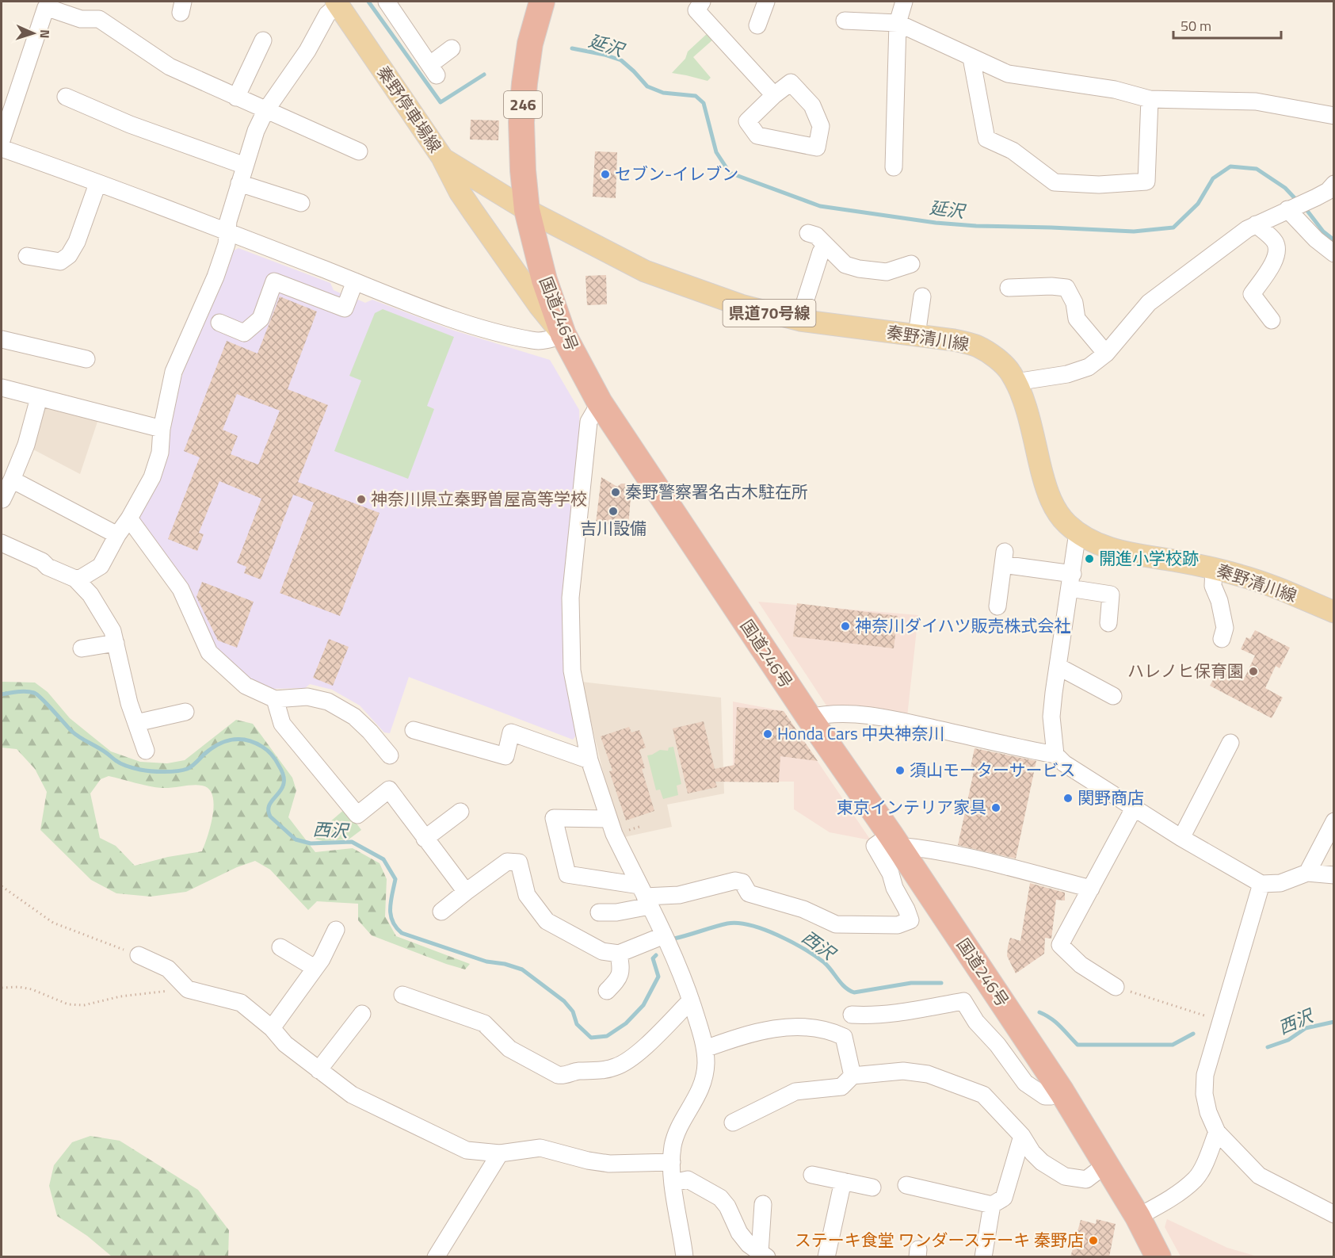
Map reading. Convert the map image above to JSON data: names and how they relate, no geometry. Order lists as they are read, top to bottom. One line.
{"streets":{"highway":["246","国道246号"],"main road":["秦野停車場線","県道70号線","秦野清川線"]},"crossings":[["秦野停車場線","国道246号"],["秦野停車場線","秦野清川線"],["国道246号","秦野清川線"]],"water":["延沢","西沢"],"places":["セブン-イレブン","秦野警察署名古木駐在所","神奈川県立秦野曽屋高等学校","吉川設備","開進小学校跡","神奈川ダイハツ販売株式会社","ハレノヒ保育園","Honda Cars 中央神奈川","須山モーターサービス","関野商店","東京インテリア家具","ステーキ食堂 ワンダーステーキ 秦野店"],"scale_bar":"50 m","north":"right"}
